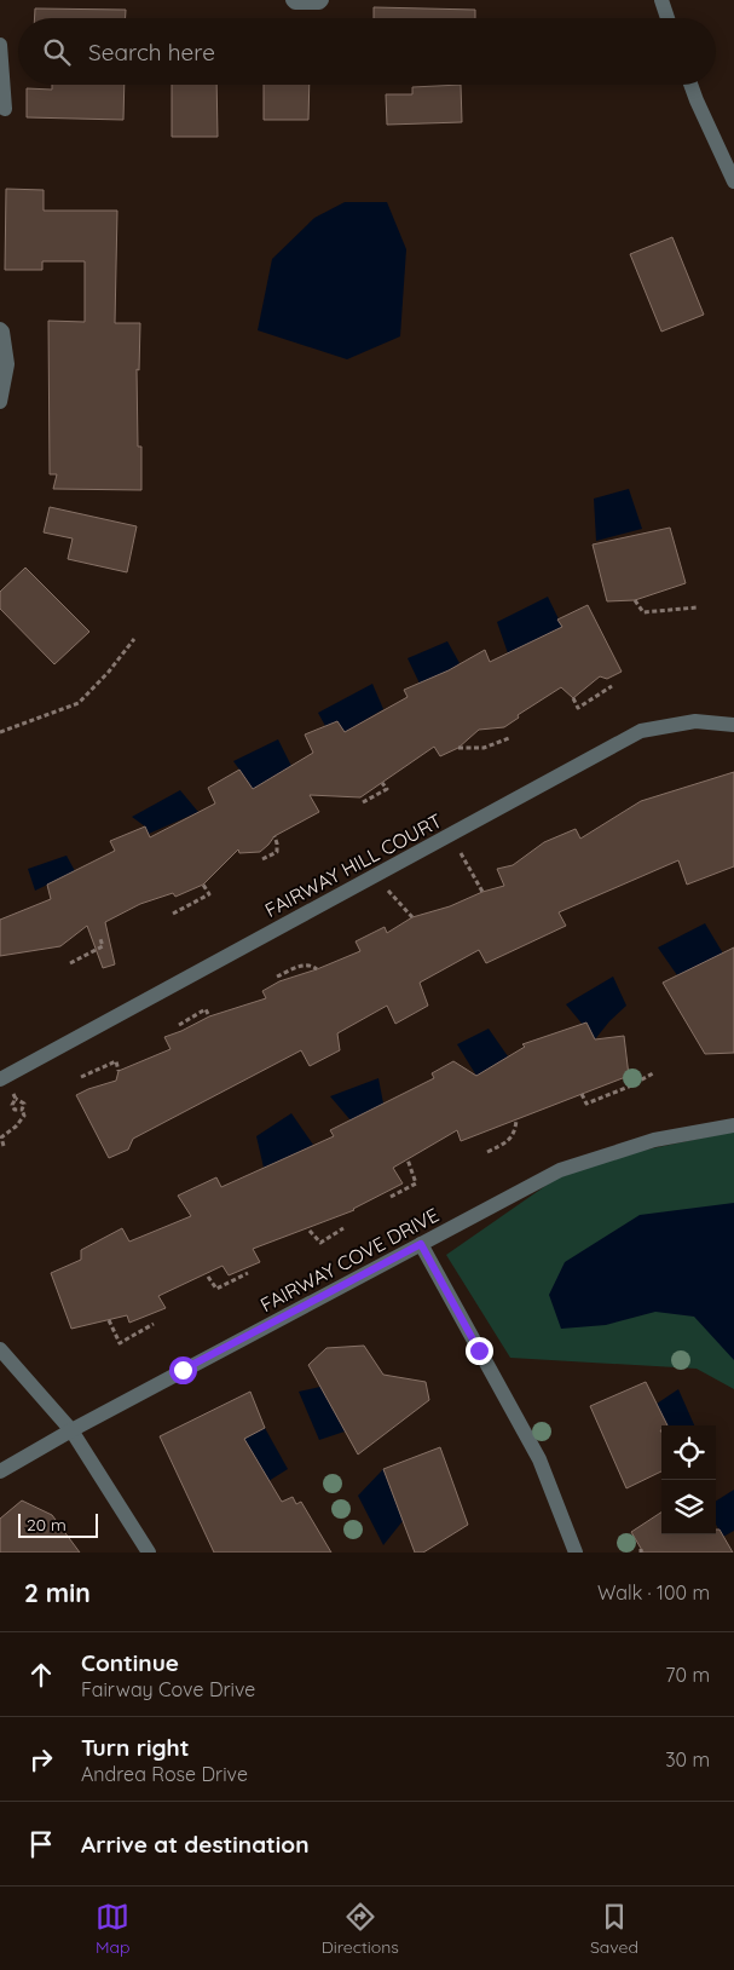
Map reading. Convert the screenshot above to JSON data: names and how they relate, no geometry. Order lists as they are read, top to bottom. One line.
{"streets":{"street":["FAIRWAY HILL COURT","FAIRWAY COVE DRIVE"]},"scale_bar":"20 m","page":{"search":"Search here","scale":"20 m","heading":["2 min","Walk · 100 m"],"list":[["Continue","Fairway Cove Drive","70 m"],["Turn right","Andrea Rose Drive","30 m"],"Arrive at destination"],"nav":["Map","Directions","Saved"]}}
